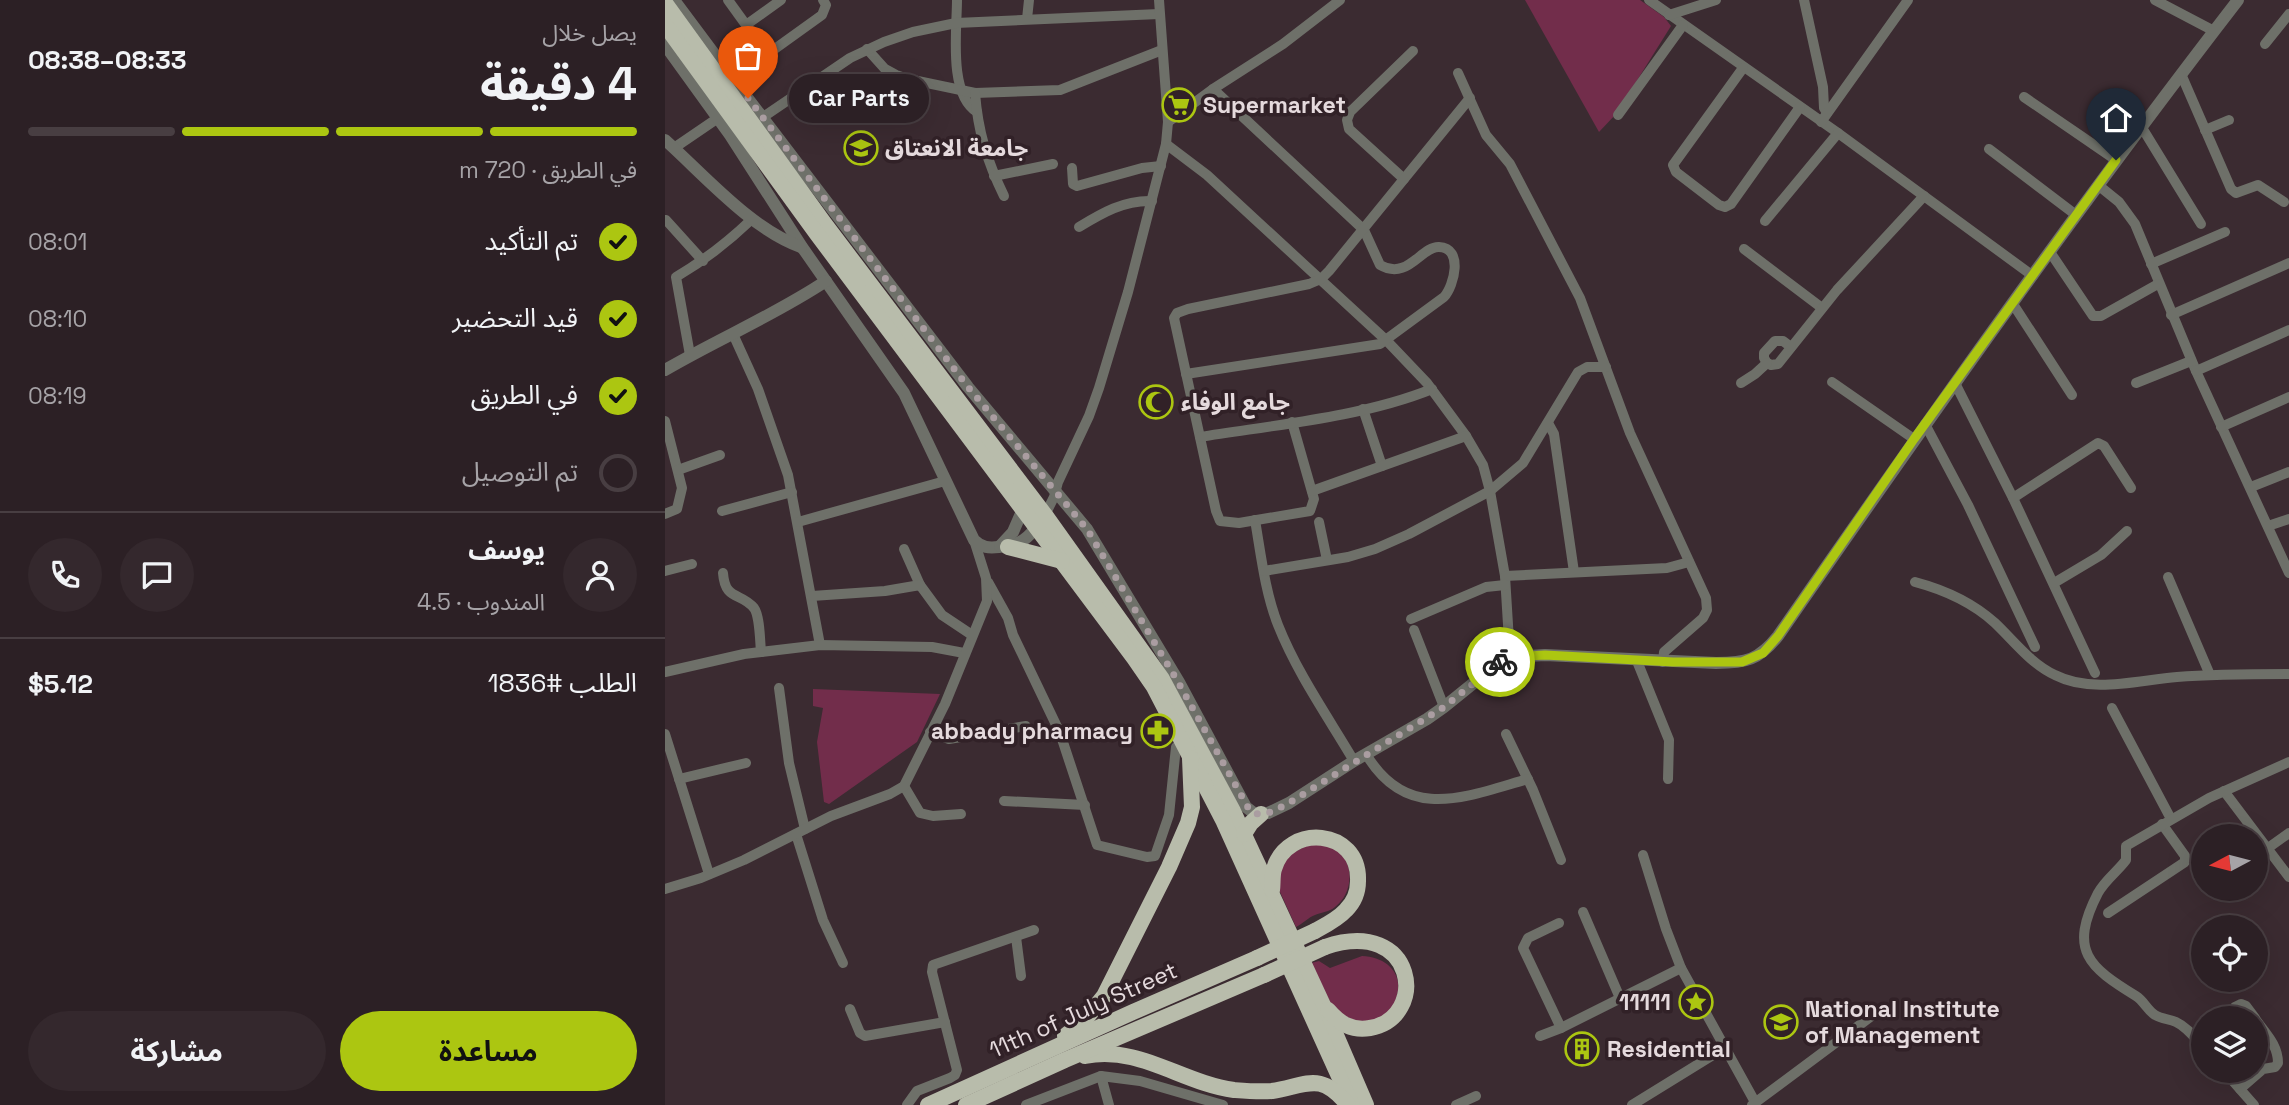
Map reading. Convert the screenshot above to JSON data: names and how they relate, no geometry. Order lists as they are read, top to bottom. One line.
{"streets":{"highway":["11th of July Street"]},"places":{"other":["Car Parts"],"supermarket":["Supermarket"],"school or university":["جامعة الانعتاق","National Institute of Management"],"mosque":["جامع الوفاء"],"pharmacy":["abbady pharmacy"],"place":["11111"],"building":["Residential"]},"north":"left","page":{"heading":["4 دقيقة","يصل خلال","08:33–08:38"],"panel":["يوسف","المندوب · 4.5","الطلب #1836","$5.12"],"bubble":"Car Parts","bar":"في الطريق · 720 m","list":[["تم التأكيد","08:01"],["قيد التحضير","08:10"],["في الطريق","08:19"],"تم التوصيل"],"buttons":["مساعدة","مشاركة"]}}
